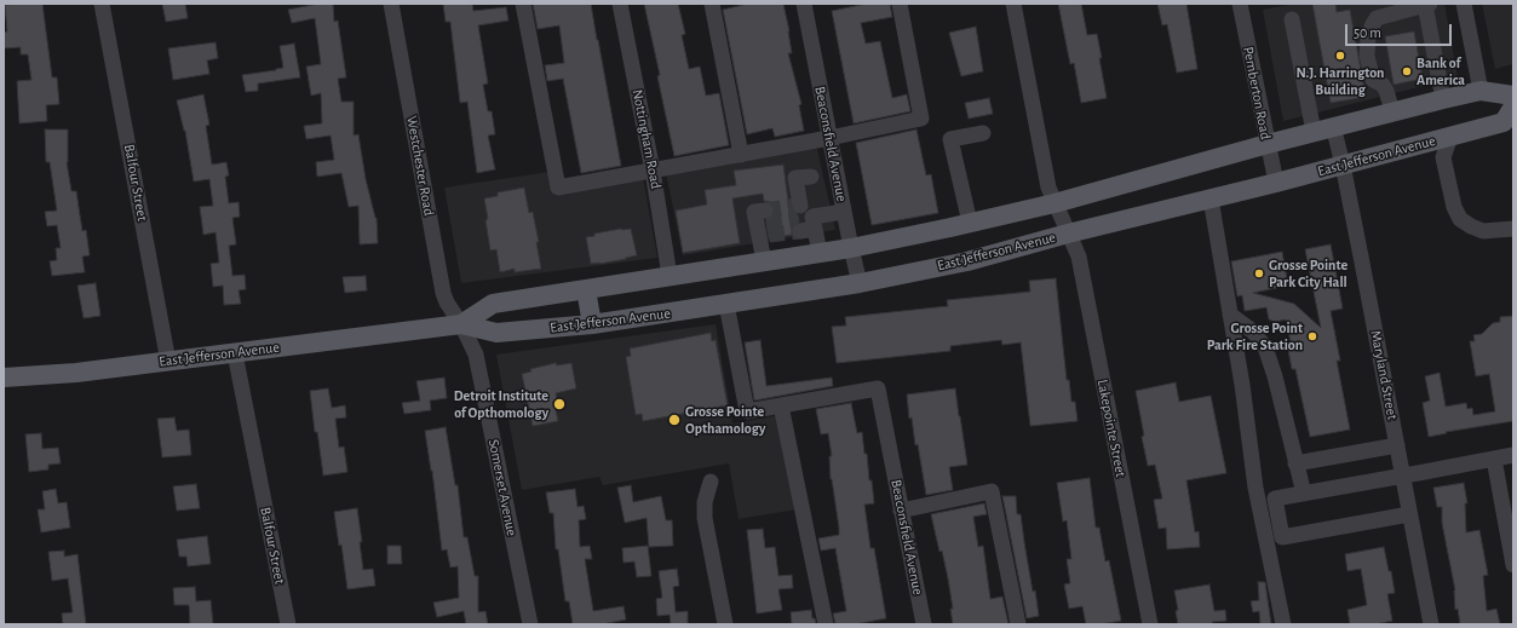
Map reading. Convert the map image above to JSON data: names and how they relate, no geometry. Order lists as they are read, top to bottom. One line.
{"streets":{"main road":["East Jefferson Avenue"],"street":["Pemberton Road","Nottingham Road","Beaconsfield Avenue","Westchester Road","Balfour Street","Maryland Street","Lakepointe Street","Somerset Avenue"]},"crossings":[["Pemberton Road","East Jefferson Avenue"],["Nottingham Road","East Jefferson Avenue"],["Beaconsfield Avenue","East Jefferson Avenue"],["East Jefferson Avenue","Westchester Road"],["East Jefferson Avenue","Balfour Street"],["East Jefferson Avenue","Maryland Street"],["East Jefferson Avenue","Lakepointe Street"],["East Jefferson Avenue","Somerset Avenue"],["Westchester Road","Somerset Avenue"]],"places":["N.J. Harrington Building","Bank of America","Grosse Pointe Park City Hall","Grosse Point Park Fire Station","Detroit Institute of Opthomology","Grosse Pointe Opthamology"],"scale_bar":"50 m"}
